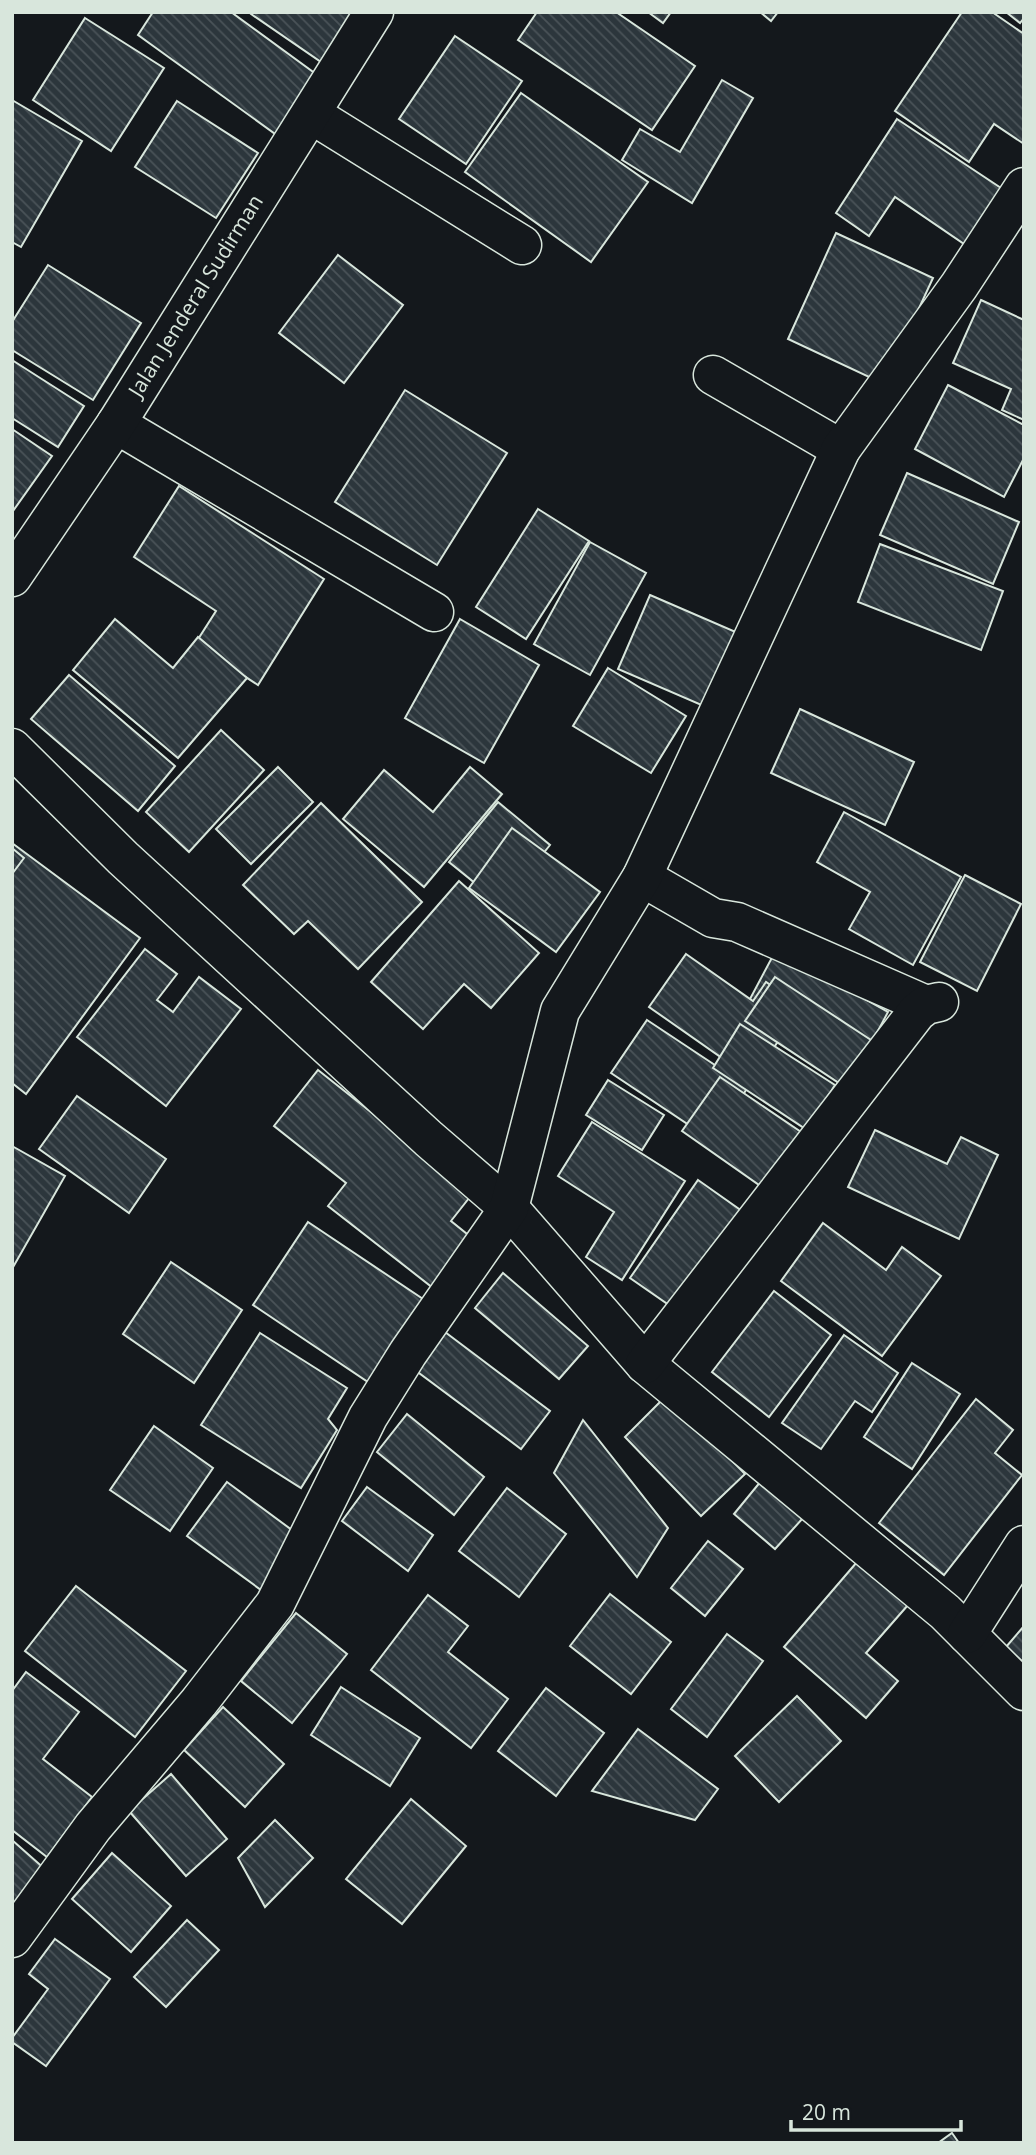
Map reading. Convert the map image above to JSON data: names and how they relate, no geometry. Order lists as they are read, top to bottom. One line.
{"streets":{"street":["Jalan Jenderal Sudirman"]},"scale_bar":"20 m"}
